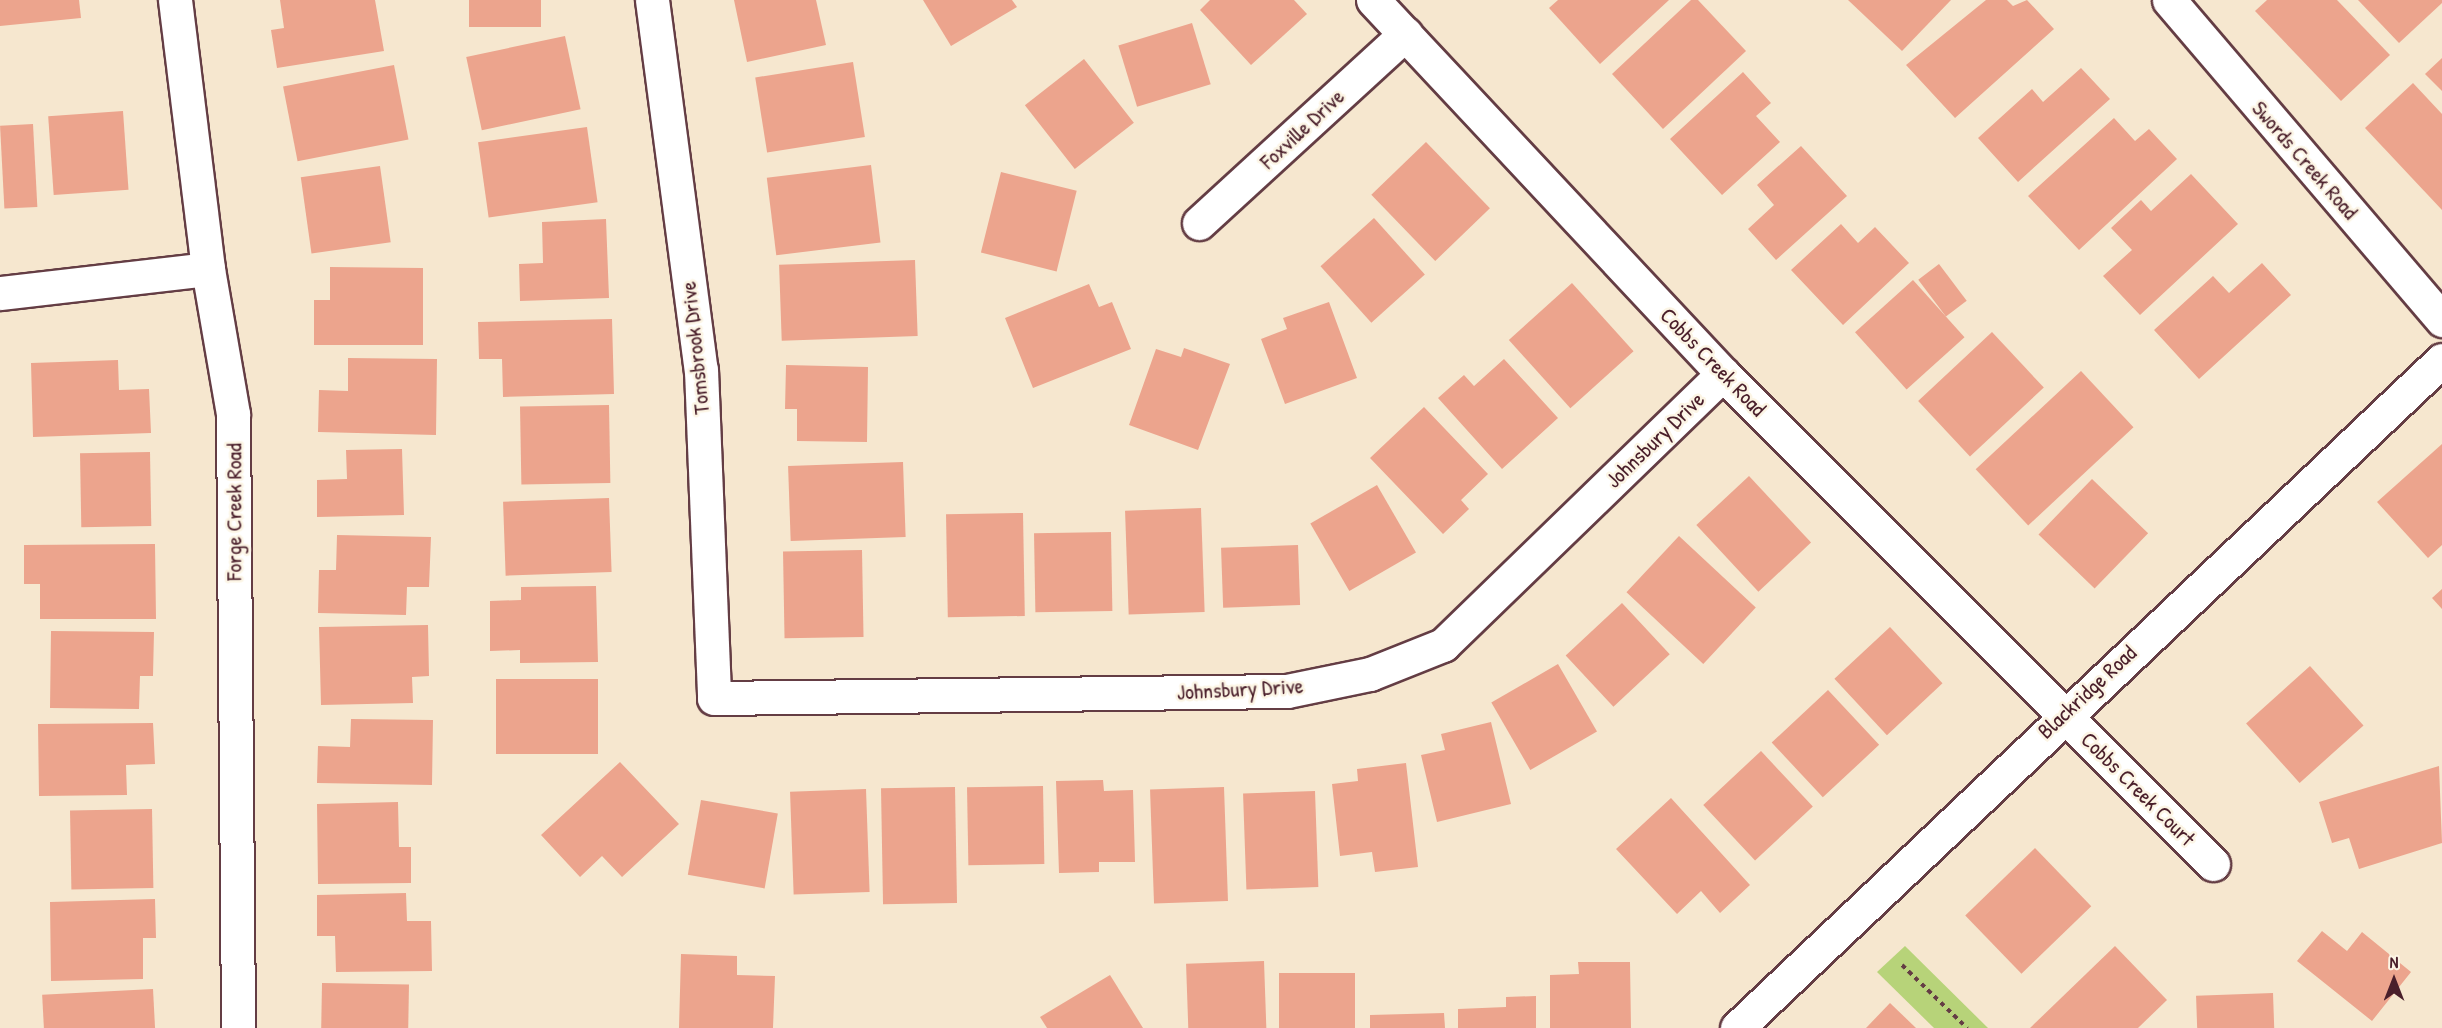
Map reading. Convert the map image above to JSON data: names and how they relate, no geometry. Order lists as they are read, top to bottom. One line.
{"streets":{"street":["Foxville Drive","Swords Creek Road","Tomsbrook Drive","Cobbs Creek Road","Johnsbury Drive","Forge Creek Road","Blackridge Road","Cobbs Creek Court"]},"crossings":[["Foxville Drive","Cobbs Creek Road"],["Tomsbrook Drive","Johnsbury Drive"],["Cobbs Creek Road","Johnsbury Drive"],["Cobbs Creek Road","Blackridge Road"],["Cobbs Creek Road","Cobbs Creek Court"],["Blackridge Road","Cobbs Creek Court"]],"north":"top"}
